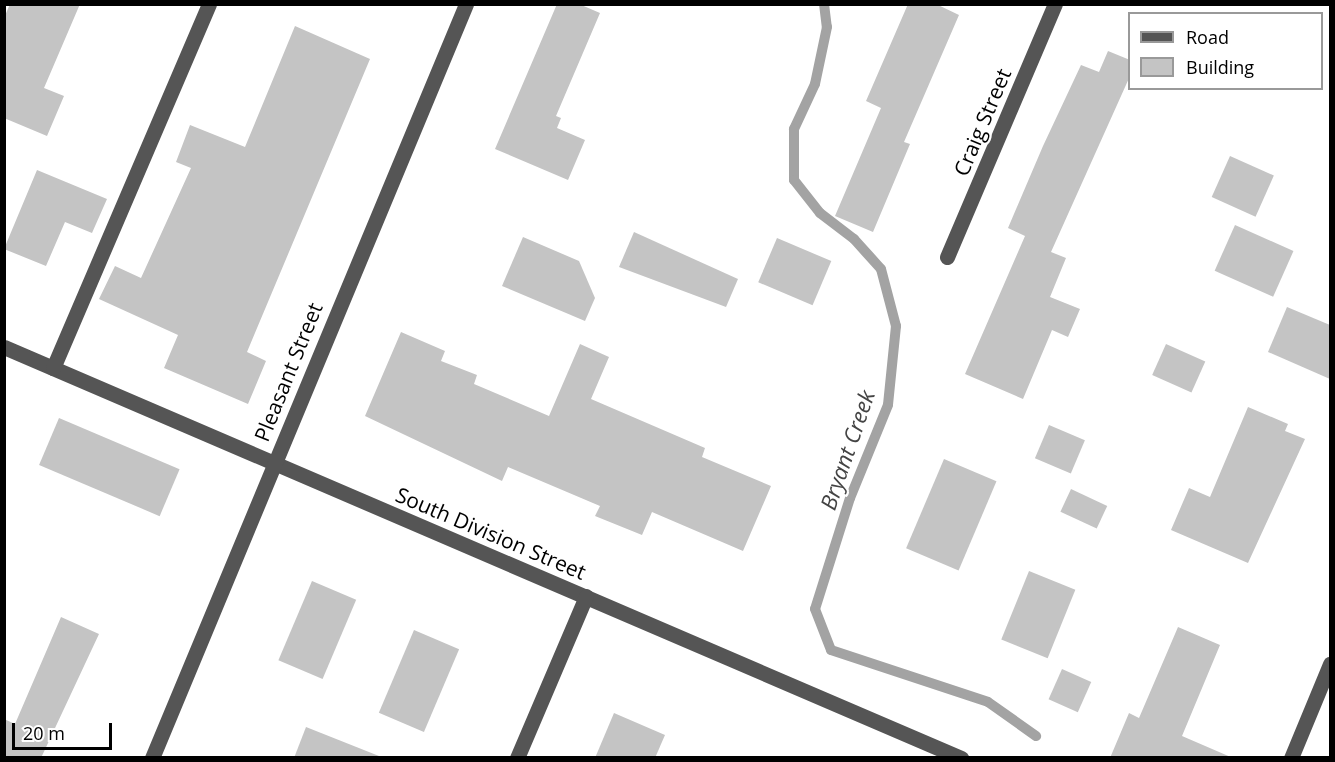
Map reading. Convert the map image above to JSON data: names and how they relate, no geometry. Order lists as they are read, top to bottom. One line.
{"streets":{"street":["Craig Street","Pleasant Street","South Division Street"]},"crossings":[["Pleasant Street","South Division Street"]],"water":["Bryant Creek"],"legend":["Road","Building"],"scale_bar":"20 m"}
